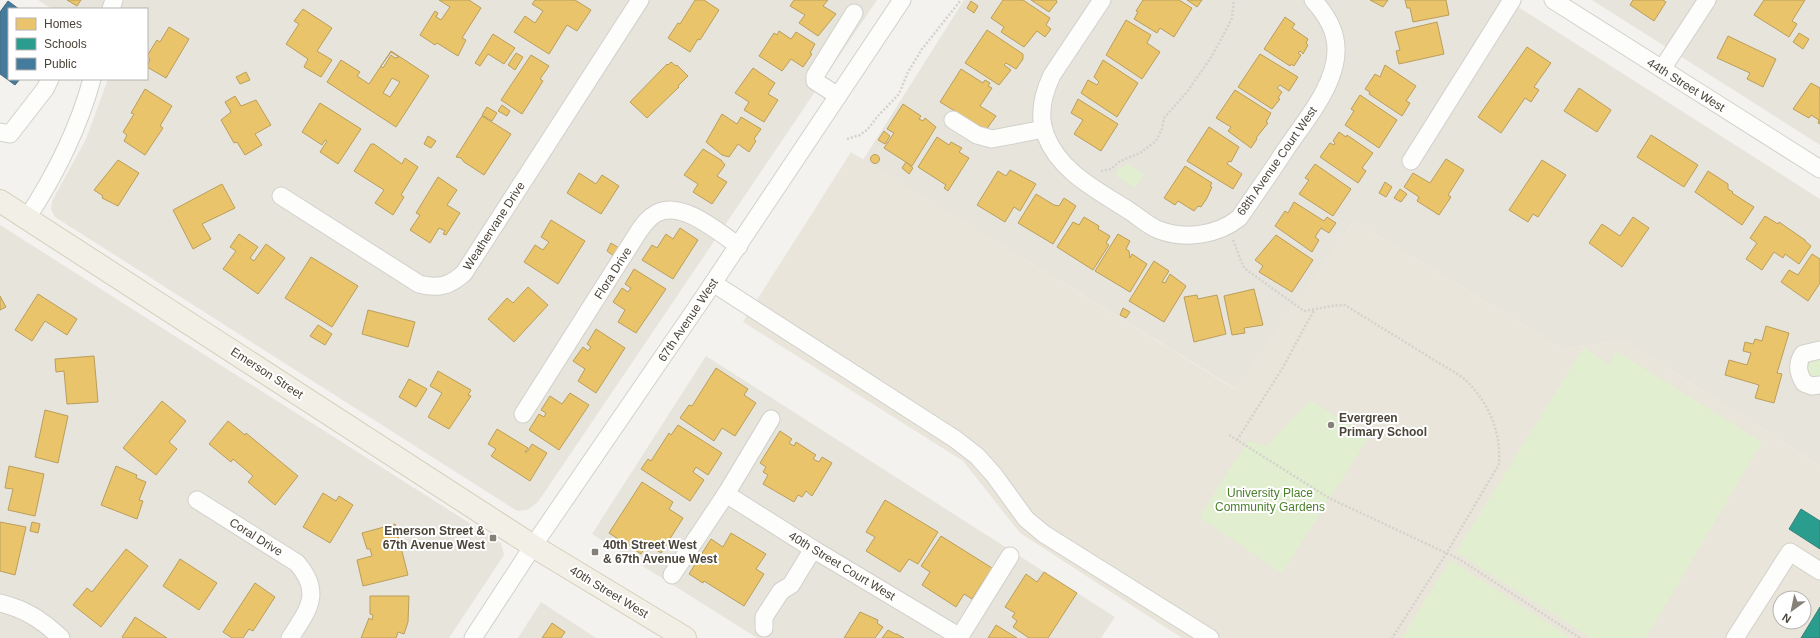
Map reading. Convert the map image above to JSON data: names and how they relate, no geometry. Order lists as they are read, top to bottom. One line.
{"streets":{"main road":["Emerson Street","40th Street West"],"street":["44th Street West","68th Avenue Court West","Weathervane Drive","Flora Drive","67th Avenue West","Coral Drive","40th Street Court West"]},"crossings":[["Flora Drive","67th Avenue West"],["67th Avenue West","Emerson Street"],["67th Avenue West","40th Street West"],["Emerson Street","40th Street West"]],"parks":["University Place Community Gardens"],"places":{"other":["Evergreen Primary School"],"transit":["Emerson Street & 67th Avenue West","40th Street West & 67th Avenue West"]},"legend":["Homes","Schools","Public"],"north":"bottom left"}
